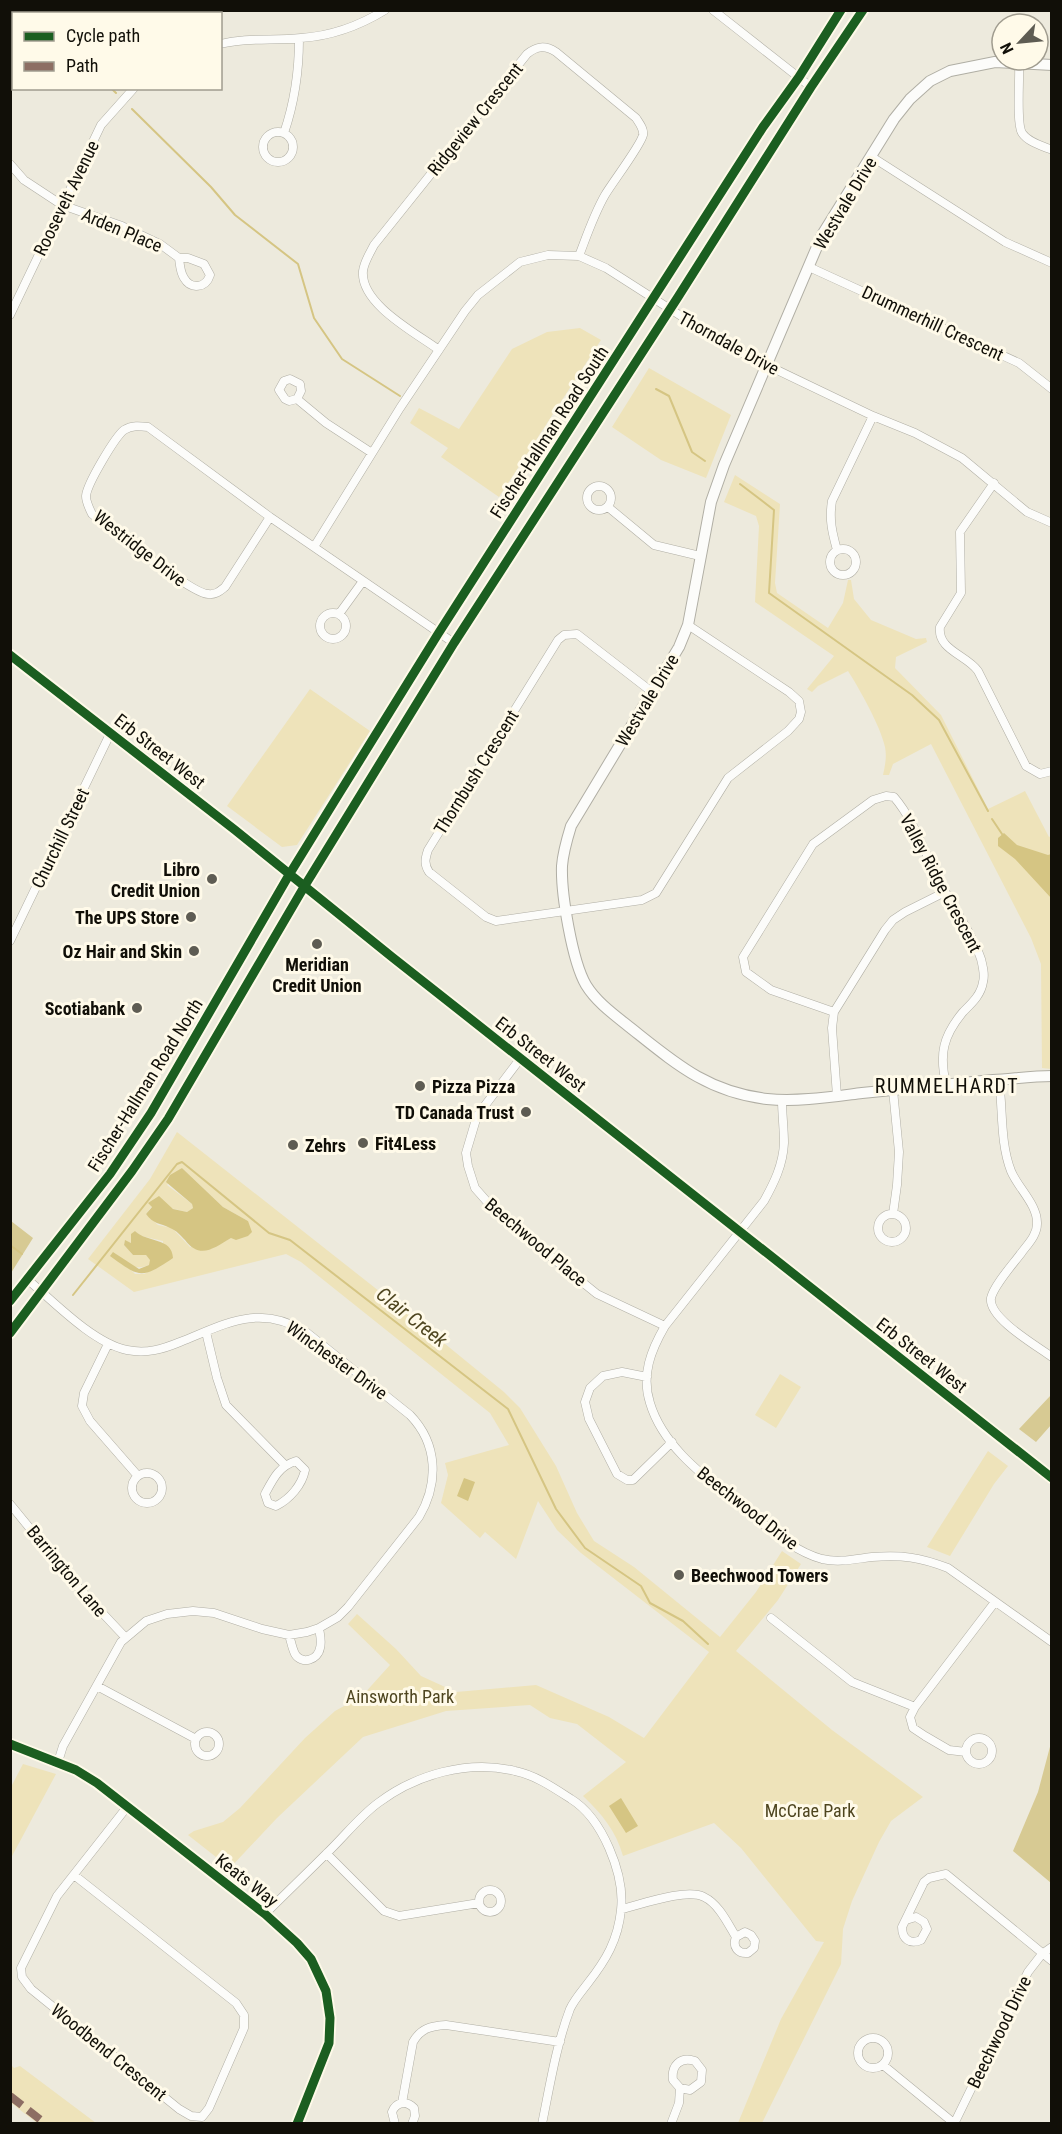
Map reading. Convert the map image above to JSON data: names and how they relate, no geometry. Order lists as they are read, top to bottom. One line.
{"streets":{"main road":["Westvale Drive","Fischer-Hallman Road South","Erb Street West","Fischer-Hallman Road North","Keats Way"],"street":["Ridgeview Crescent","Roosevelt Avenue","Arden Place","Drummerhill Crescent","Thorndale Drive","Westridge Drive","Thornbush Crescent","Churchill Street","Valley Ridge Crescent","Beechwood Place","Winchester Drive","Beechwood Drive","Barrington Lane","Woodbend Crescent"]},"crossings":[["Ridgeview Crescent","Thorndale Drive"],["Roosevelt Avenue","Arden Place"],["Westvale Drive","Drummerhill Crescent"],["Westvale Drive","Thorndale Drive"],["Westvale Drive","Thornbush Crescent"],["Westvale Drive","Valley Ridge Crescent"],["Westvale Drive","Beechwood Drive"],["Thorndale Drive","Fischer-Hallman Road South"],["Thorndale Drive","Westridge Drive"],["Fischer-Hallman Road South","Westridge Drive"],["Fischer-Hallman Road South","Erb Street West"],["Fischer-Hallman Road South","Fischer-Hallman Road North"],["Erb Street West","Churchill Street"],["Erb Street West","Fischer-Hallman Road North"],["Erb Street West","Beechwood Place"],["Erb Street West","Beechwood Drive"],["Fischer-Hallman Road North","Winchester Drive"],["Beechwood Place","Beechwood Drive"],["Winchester Drive","Barrington Lane"],["Winchester Drive","Keats Way"],["Keats Way","Woodbend Crescent"]],"districts":["RUMMELHARDT"],"water":["Clair Creek"],"parks":["Ainsworth Park","McCrae Park"],"places":["Libro Credit Union","The UPS Store","Meridian Credit Union","Oz Hair and Skin","Scotiabank","Pizza Pizza","TD Canada Trust","Fit4Less","Zehrs","Beechwood Towers"],"legend":["Cycle path","Path"],"north":"bottom left"}
